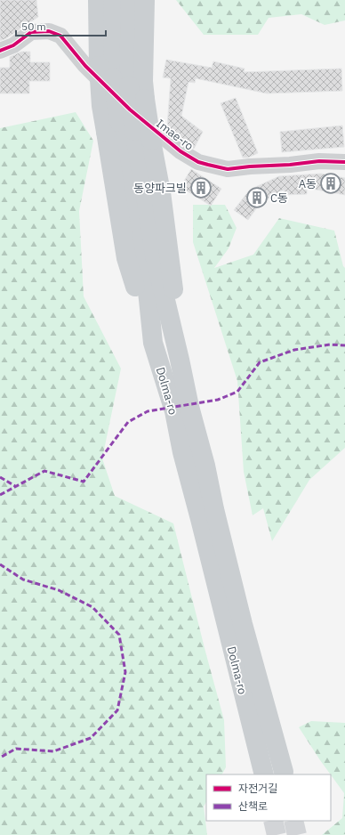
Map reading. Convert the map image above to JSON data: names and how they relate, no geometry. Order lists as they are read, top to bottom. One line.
{"streets":{"main road":["Dolma-ro"],"street":["Imae-ro"]},"places":{"building":["A동","동양파크빌","C동"]},"legend":["자전거길","산책로"],"scale_bar":"50 m"}
